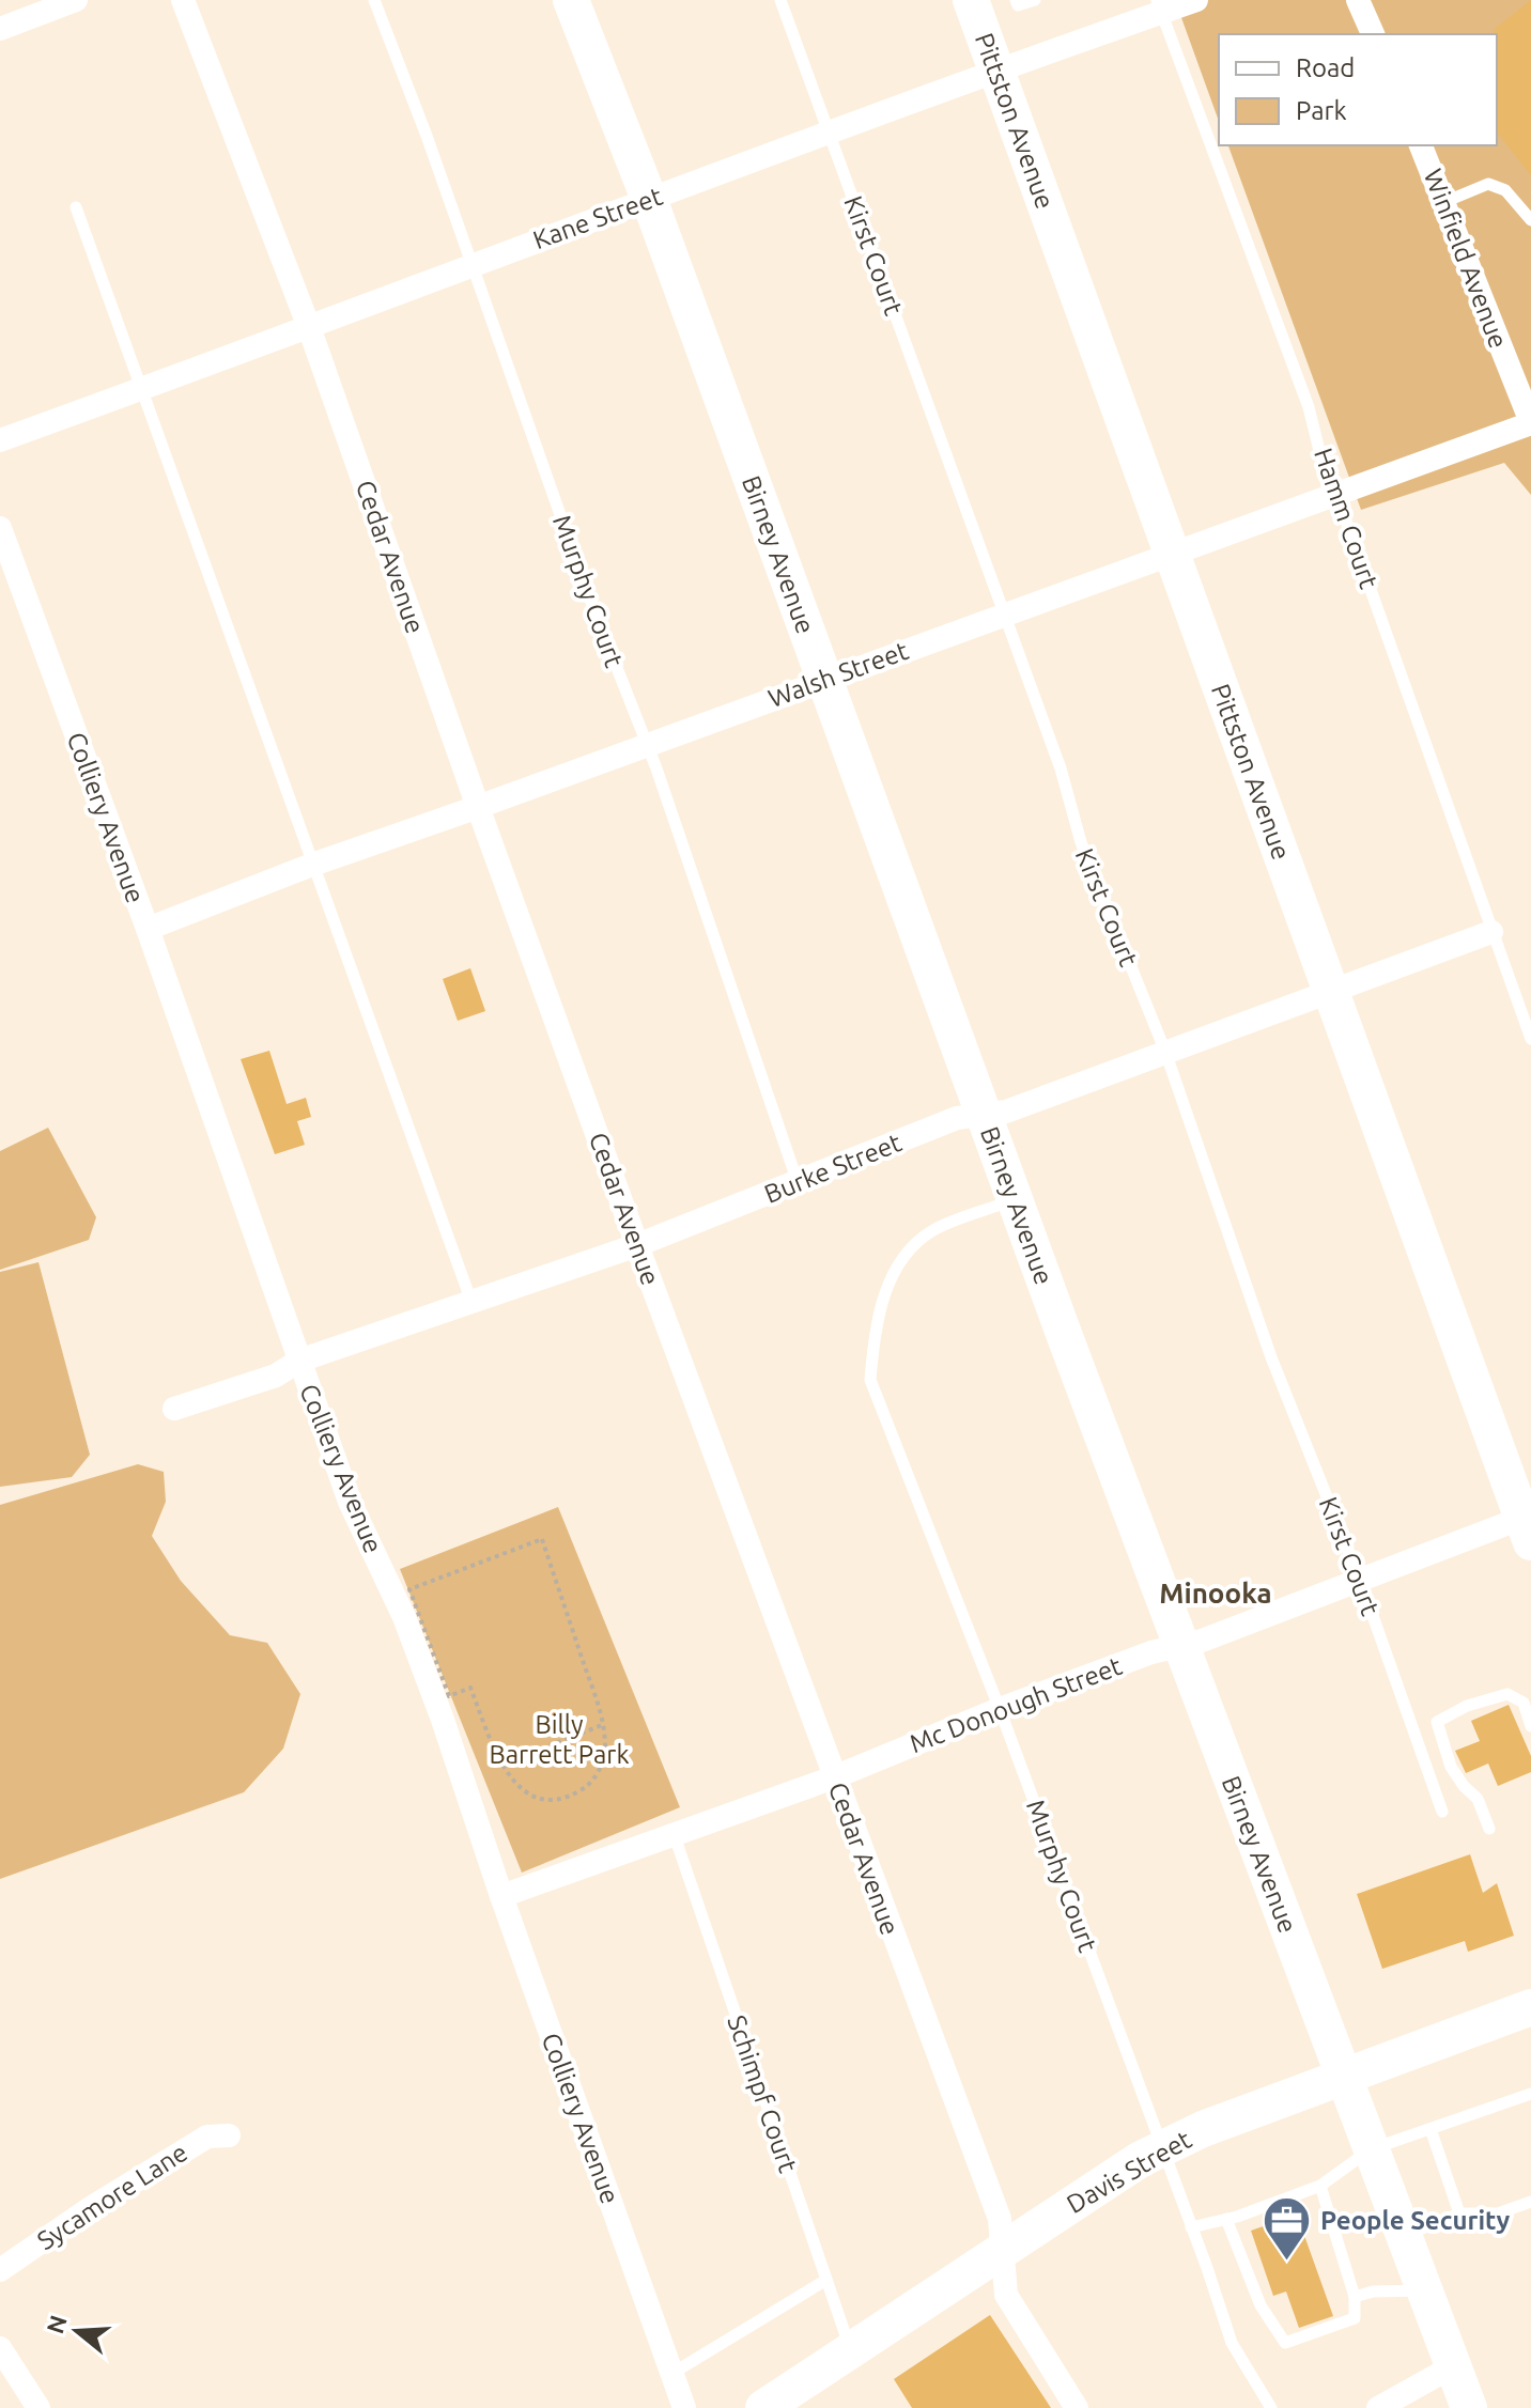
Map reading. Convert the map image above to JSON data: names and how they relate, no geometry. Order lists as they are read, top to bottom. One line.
{"streets":{"main road":["Pittston Avenue","Birney Avenue","Davis Street"],"street":["Kane Street","Winfield Avenue","Cedar Avenue","Walsh Street","Colliery Avenue","Burke Street","Mc Donough Street","Sycamore Lane"],"lane":["Kirst Court","Hamm Court","Murphy Court","Schimpf Court"]},"crossings":[["Pittston Avenue","Kane Street"],["Pittston Avenue","Walsh Street"],["Pittston Avenue","Burke Street"],["Pittston Avenue","Mc Donough Street"],["Kane Street","Kirst Court"],["Kane Street","Hamm Court"],["Kane Street","Birney Avenue"],["Kane Street","Cedar Avenue"],["Kane Street","Murphy Court"],["Kirst Court","Walsh Street"],["Kirst Court","Burke Street"],["Kirst Court","Mc Donough Street"],["Winfield Avenue","Walsh Street"],["Hamm Court","Walsh Street"],["Hamm Court","Burke Street"],["Birney Avenue","Murphy Court"],["Birney Avenue","Walsh Street"],["Birney Avenue","Burke Street"],["Birney Avenue","Mc Donough Street"],["Birney Avenue","Davis Street"],["Cedar Avenue","Walsh Street"],["Cedar Avenue","Burke Street"],["Cedar Avenue","Mc Donough Street"],["Cedar Avenue","Davis Street"],["Murphy Court","Walsh Street"],["Murphy Court","Burke Street"],["Murphy Court","Mc Donough Street"],["Murphy Court","Davis Street"],["Walsh Street","Colliery Avenue"],["Colliery Avenue","Burke Street"],["Colliery Avenue","Mc Donough Street"],["Mc Donough Street","Schimpf Court"],["Schimpf Court","Davis Street"]],"districts":["Minooka"],"parks":["Billy Barrett Park"],"places":{"office":["People Security"]},"legend":["Road","Park"],"north":"left"}
